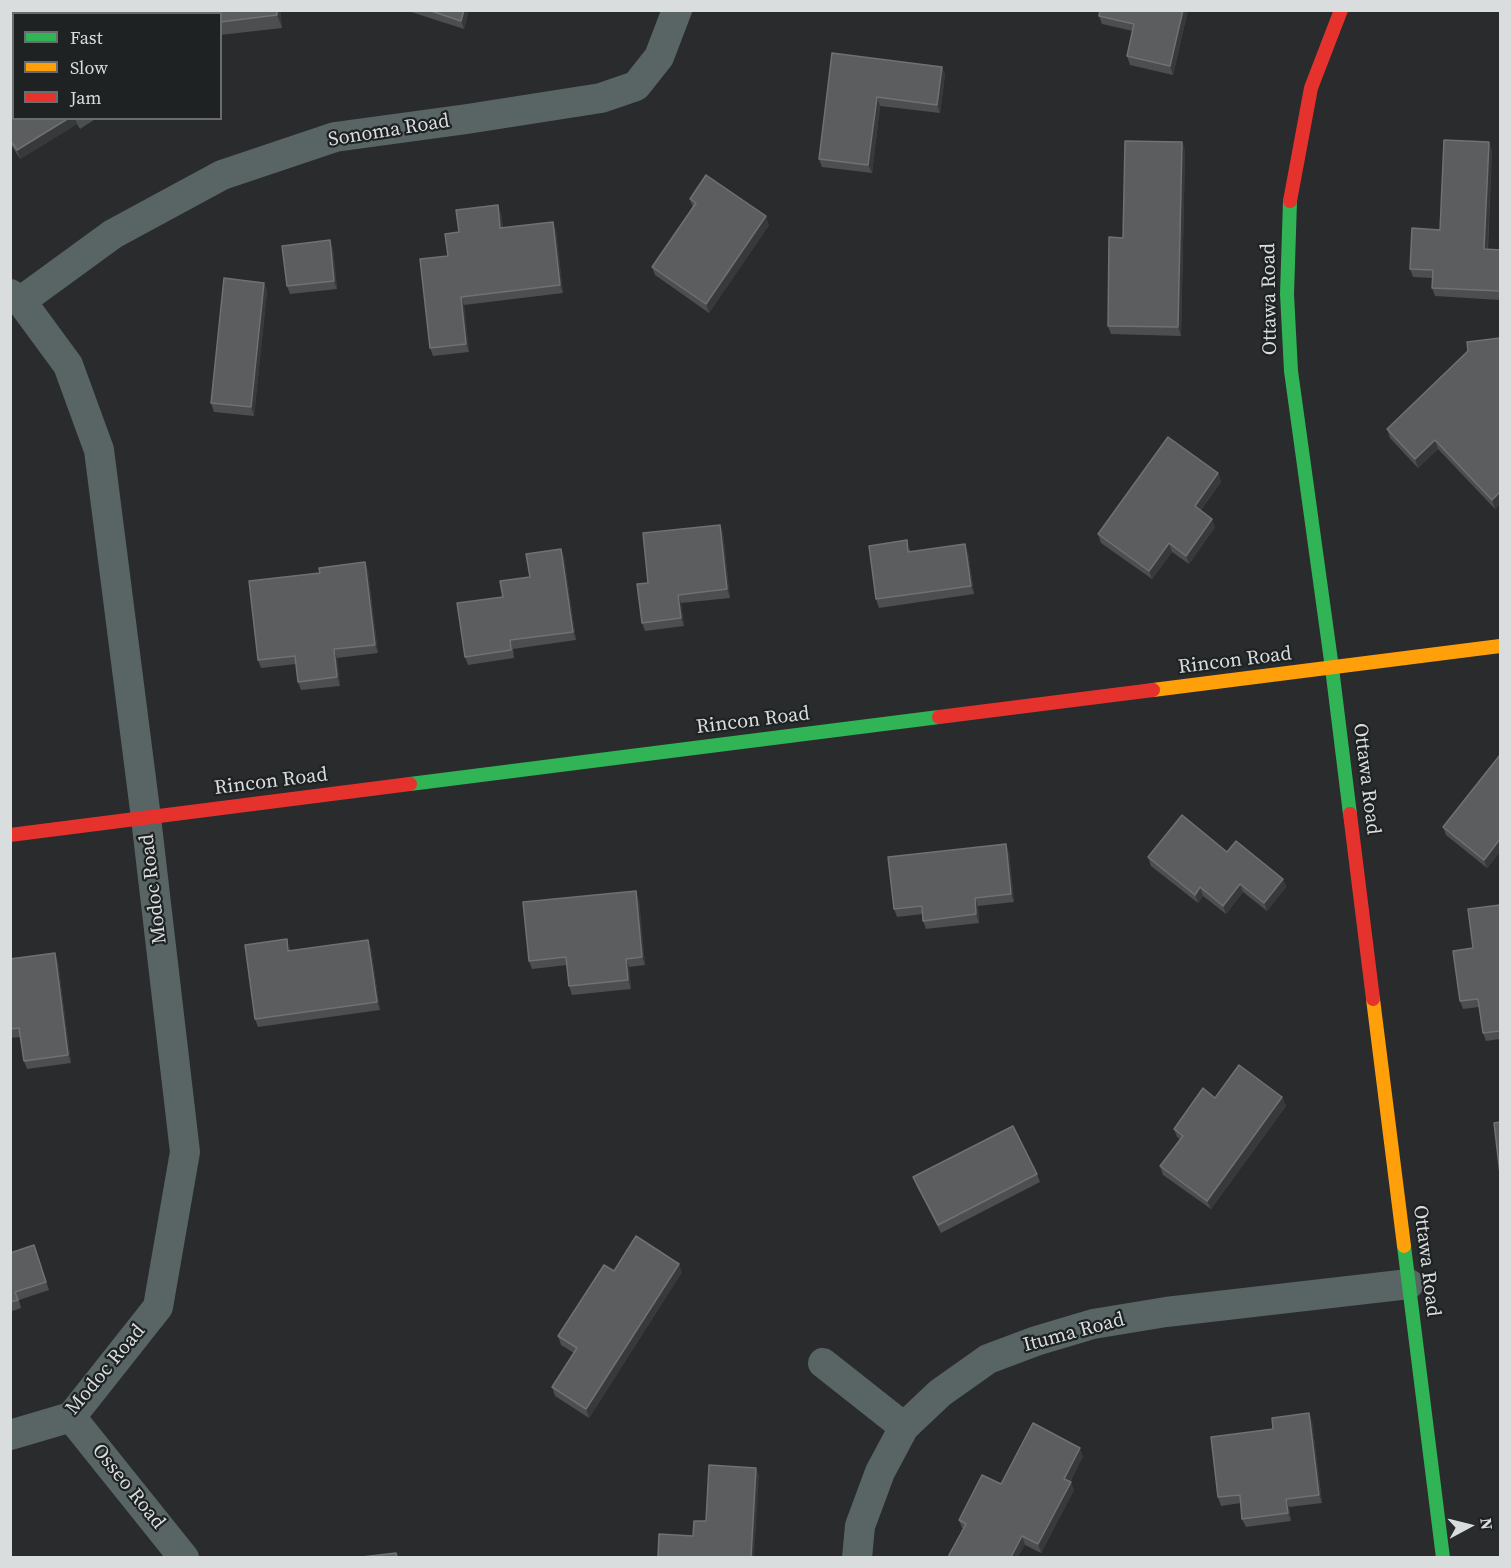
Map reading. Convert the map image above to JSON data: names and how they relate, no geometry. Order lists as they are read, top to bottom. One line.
{"streets":{"street":["Sonoma Road","Ottawa Road","Rincon Road","Modoc Road","Ituma Road","Osseo Road"]},"crossings":[["Sonoma Road","Modoc Road"],["Ottawa Road","Rincon Road"],["Ottawa Road","Ituma Road"],["Rincon Road","Modoc Road"],["Modoc Road","Osseo Road"]],"legend":["Fast","Slow","Jam"],"north":"right"}
